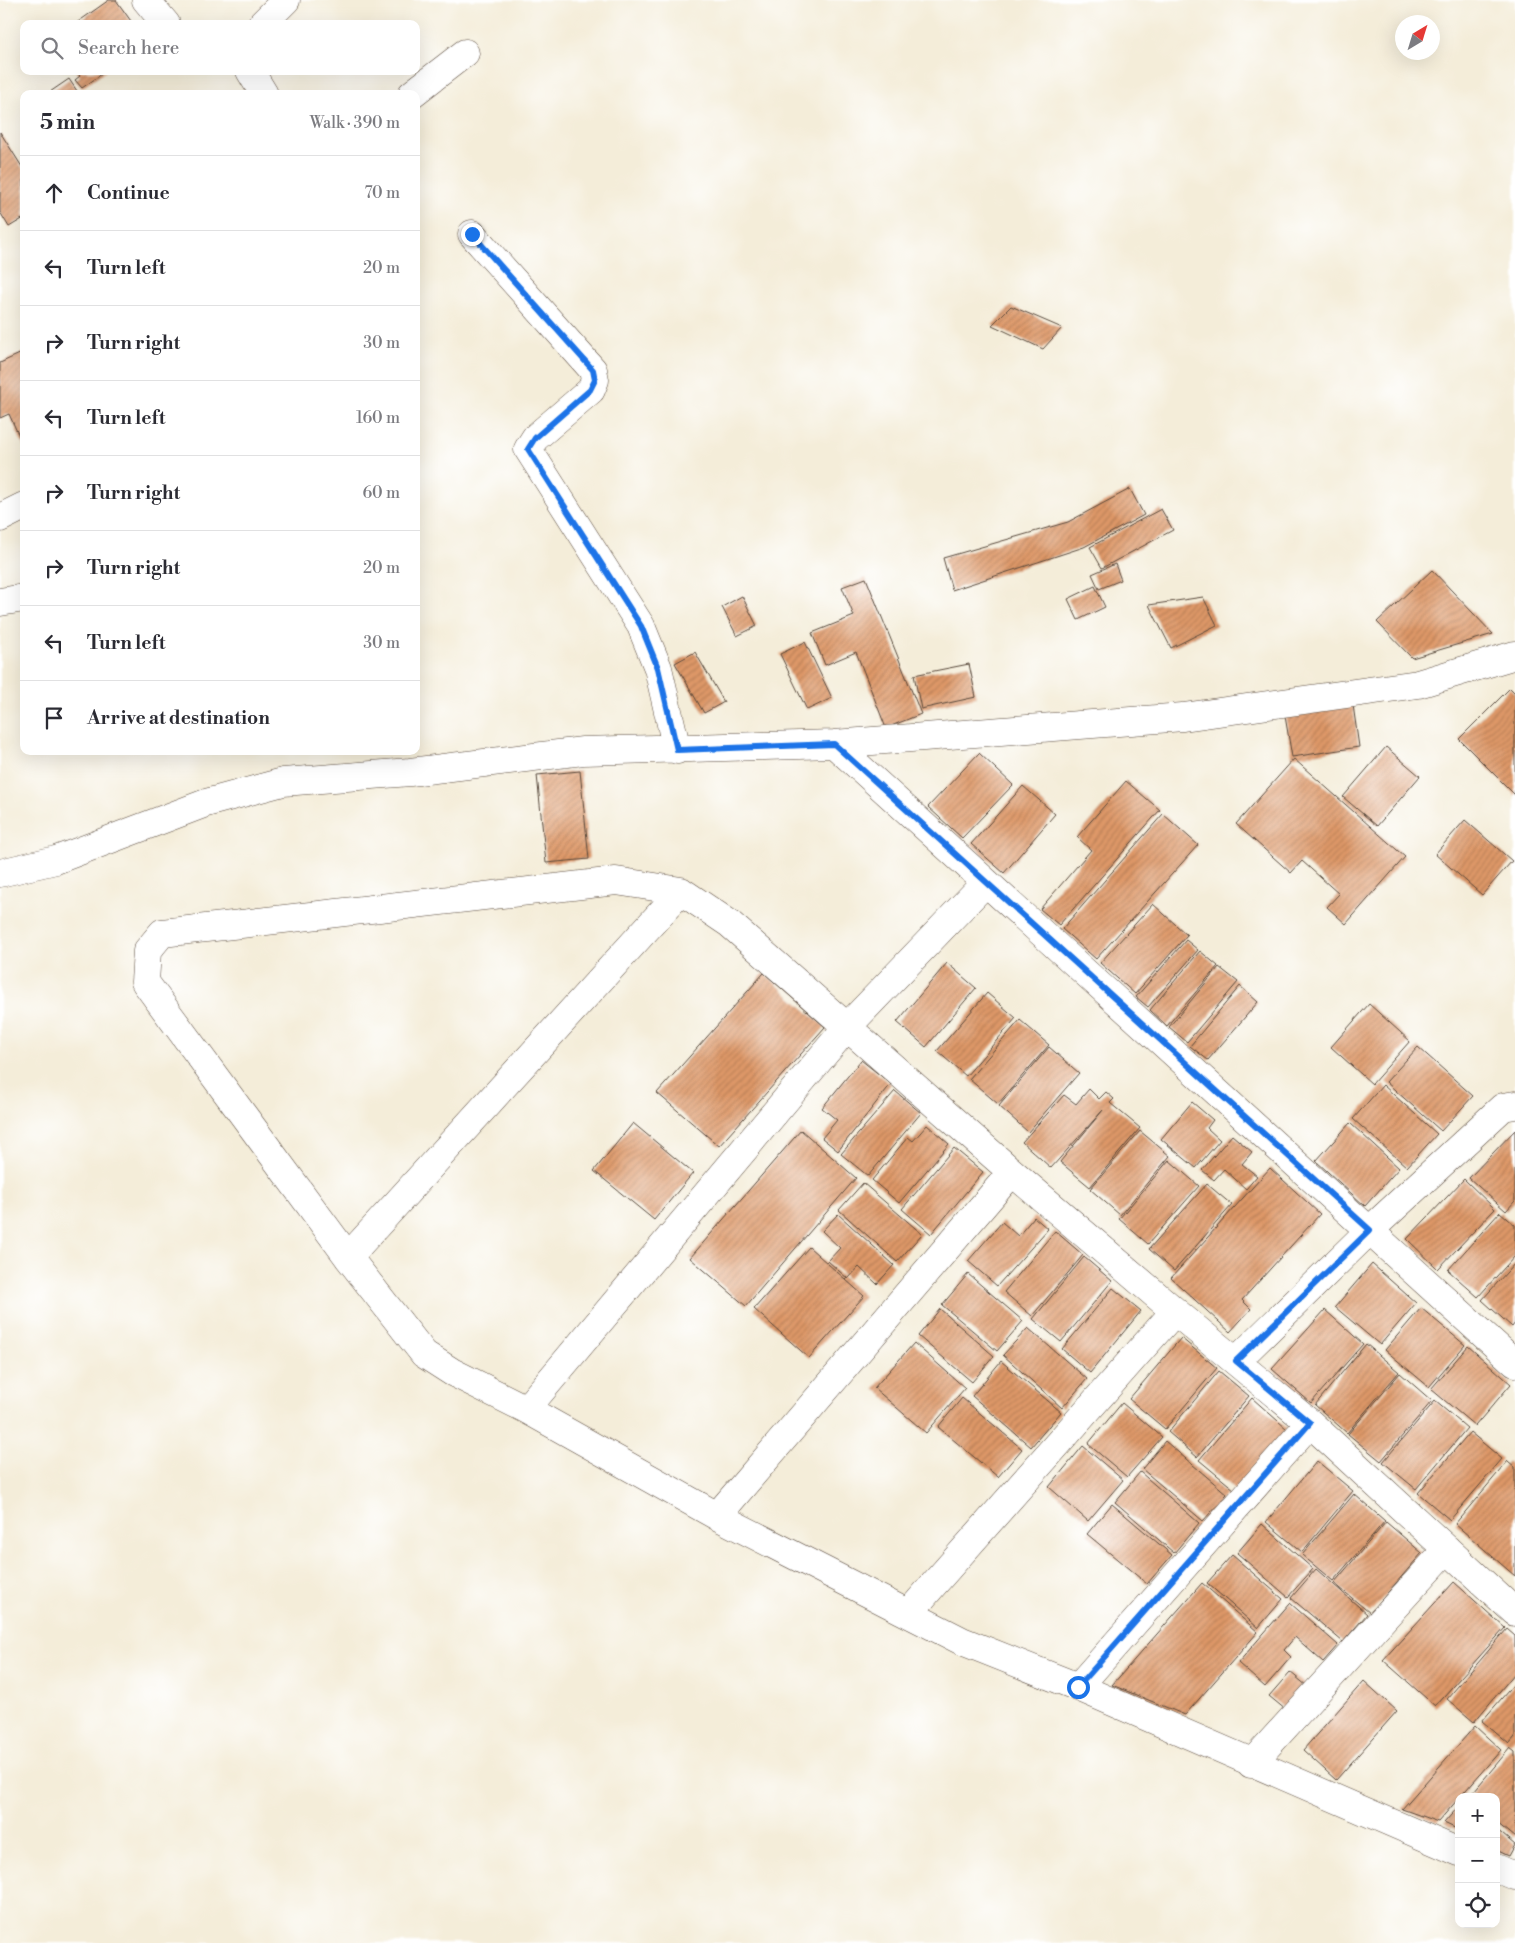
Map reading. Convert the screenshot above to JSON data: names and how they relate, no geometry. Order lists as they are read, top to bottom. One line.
{"north":"top right","page":{"search":"Search here","heading":["5 min","Walk · 390 m"],"list":[["Continue","70 m"],["Turn left","20 m"],["Turn right","30 m"],["Turn left","160 m"],["Turn right","60 m"],["Turn right","20 m"],["Turn left","30 m"],"Arrive at destination"],"map_buttons":["+","−"]}}
